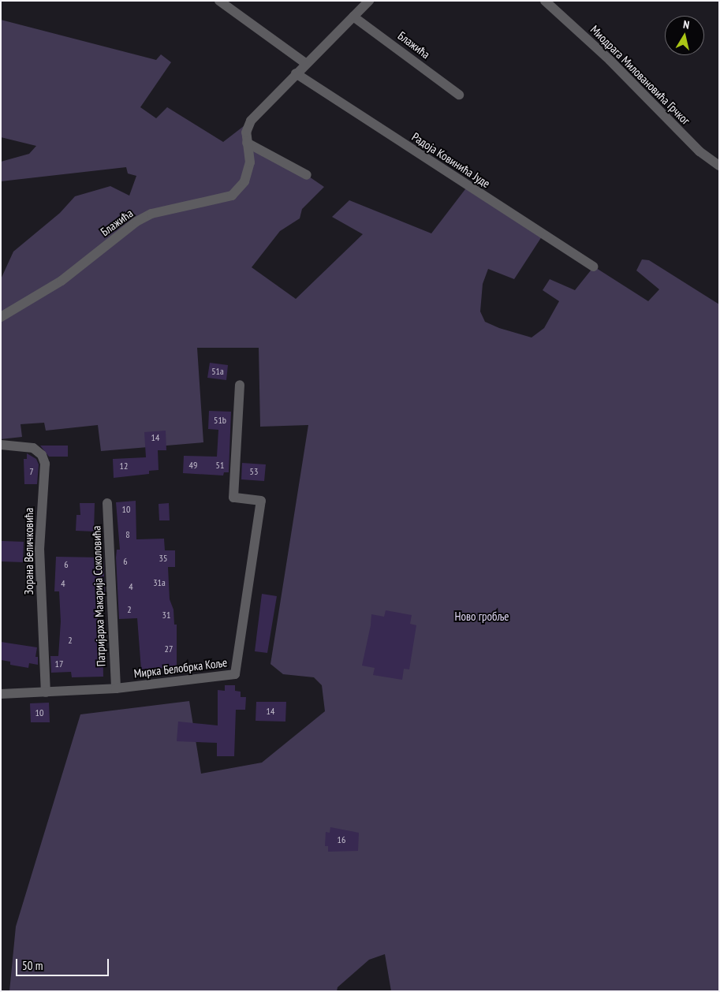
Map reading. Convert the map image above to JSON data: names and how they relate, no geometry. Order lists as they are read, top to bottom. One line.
{"streets":{"street":["Блажића","Миодрага Миловановића Грчког","Радоја Ковинића Јуде","Зорана Величковића","Патријарха Макарија Соколовића","Мирка Белобрка Коље"]},"crossings":[["Блажића","Радоја Ковинића Јуде"],["Зорана Величковића","Мирка Белобрка Коље"],["Патријарха Макарија Соколовића","Мирка Белобрка Коље"]],"parks":["Ново гробље"],"house_numbers":["51a","51b","14","49","51","12","7","53","10","8","35","6","6","31a","4","4","2","31","2","27","17","14","10","16"],"scale_bar":"50 m","north":"top"}
